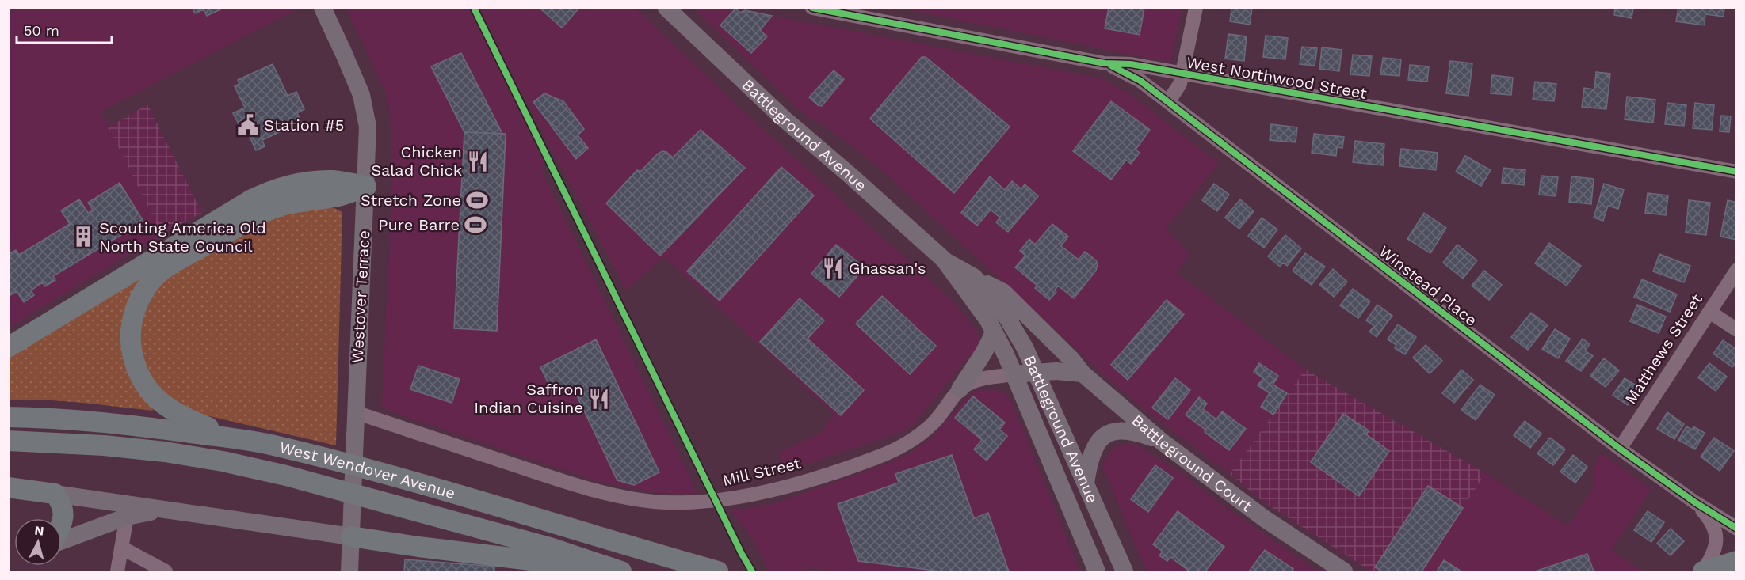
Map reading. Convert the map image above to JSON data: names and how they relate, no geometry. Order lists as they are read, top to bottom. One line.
{"streets":{"highway":["West Wendover Avenue"],"main road":["Battleground Avenue","Westover Terrace","Battleground Court"],"street":["West Northwood Street","Winstead Place","Matthews Street","Mill Street"]},"crossings":[["West Northwood Street","Winstead Place"],["Battleground Avenue","Battleground Court"],["Battleground Avenue","Mill Street"],["Winstead Place","Matthews Street"],["Westover Terrace","Mill Street"]],"places":{"public building":["Station #5"],"restaurant":["Chicken Salad Chick","Ghassan's","Saffron Indian Cuisine"],"sports":["Stretch Zone","Pure Barre"],"building":["Scouting America Old North State Council"]},"scale_bar":"50 m","north":"top"}
